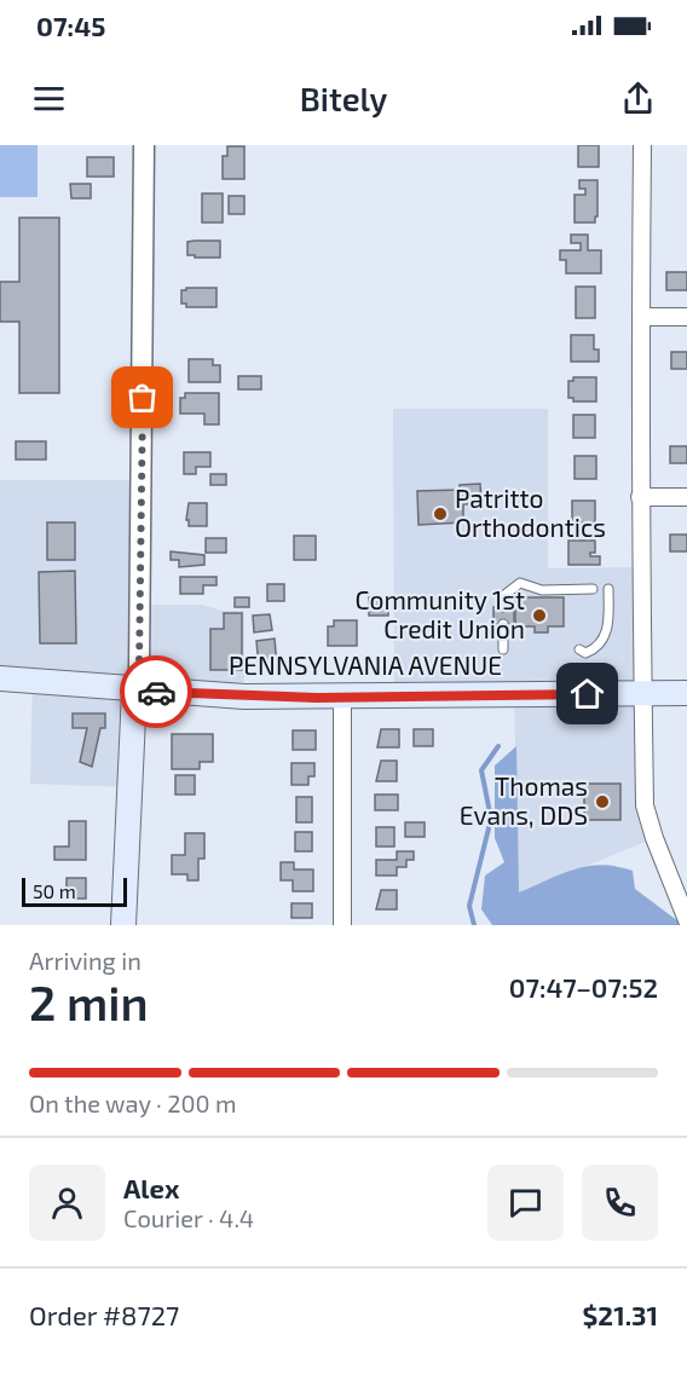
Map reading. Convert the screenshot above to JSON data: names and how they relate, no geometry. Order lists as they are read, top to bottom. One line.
{"streets":{"main road":["PENNSYLVANIA AVENUE"]},"places":["Patritto Orthodontics","Community 1st Credit Union","Thomas Evans, DDS"],"scale_bar":"50 m","page":{"status":"07:45","header":"Bitely","scale":"50 m","heading":["2 min","Arriving in","07:47–07:52"],"panel":["Alex","Courier · 4.4","Order #8727","$21.31"],"bar":"On the way · 200 m"}}
